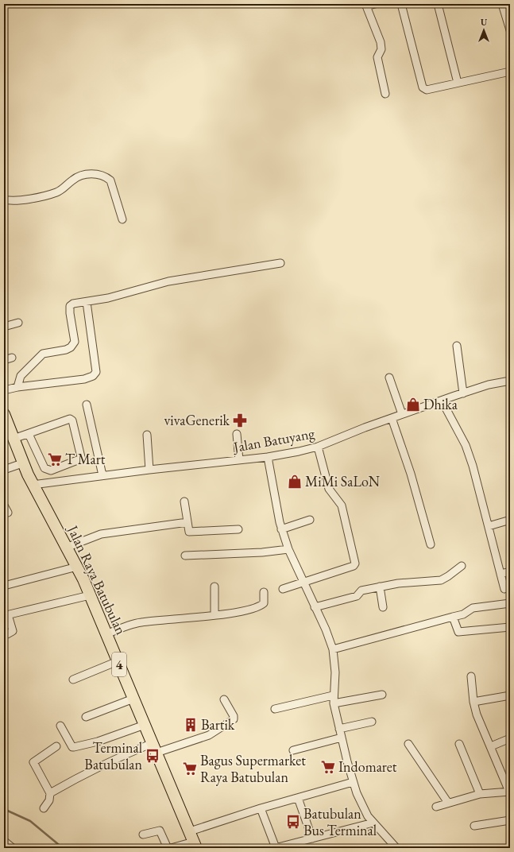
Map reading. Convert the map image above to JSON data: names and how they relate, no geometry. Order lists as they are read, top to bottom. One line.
{"streets":{"highway":["Jalan Raya Batubulan","4"],"street":["Jalan Batuyang"]},"crossings":[["Jalan Batuyang","Jalan Raya Batubulan"]],"places":{"shop":["Dhika","MiMi SaLoN"],"pharmacy":["vivaGenerik"],"supermarket":["T Mart","Indomaret","Bagus Supermarket Raya Batubulan"],"building":["Bartik"],"bus stop":["Terminal Batubulan","Batubulan Bus Terminal"]},"north":"top"}
